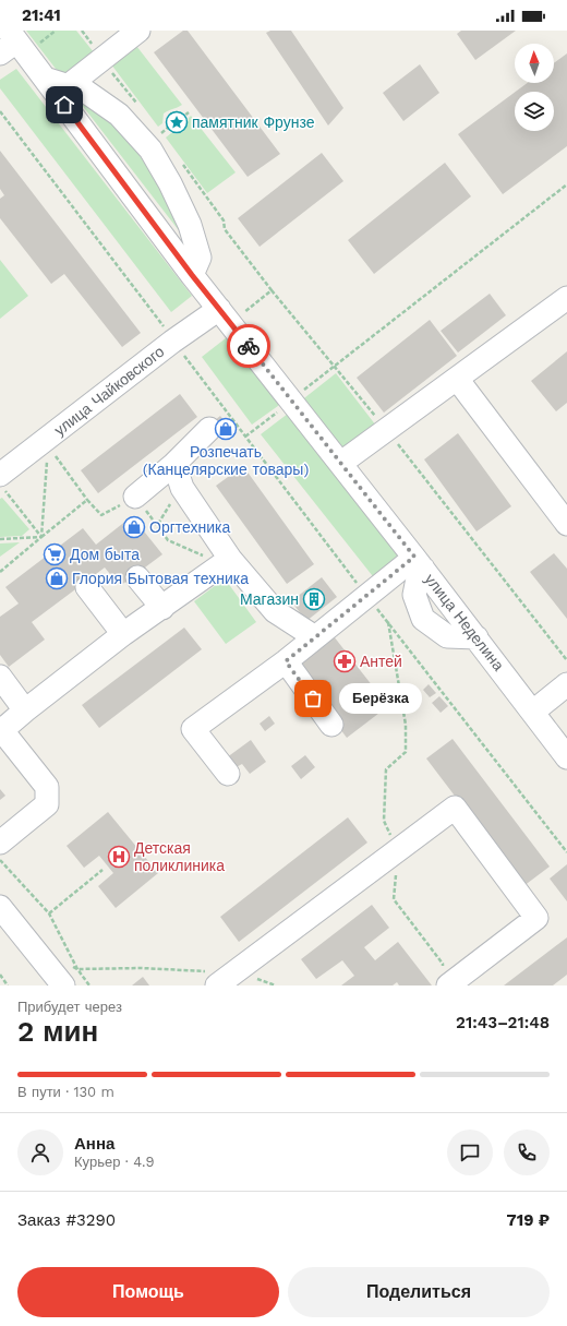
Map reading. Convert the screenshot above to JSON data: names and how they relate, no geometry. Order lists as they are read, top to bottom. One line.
{"streets":{"street":["улица Чайковского","улица Неделина"]},"crossings":[["улица Чайковского","улица Неделина"]],"places":{"place":["памятник Фрунзе"],"shop":["Розпечать (Канцелярские товары)","Оргтехника","Глория Бытовая техника"],"supermarket":["Дом быта"],"building":["Магазин"],"pharmacy":["Антей"],"other":["Берёзка"],"hospital":["Детская поликлиника"]},"north":"top","page":{"status":"21:41","bubble":"Берёзка","heading":["2 мин","Прибудет через","21:43–21:48"],"panel":["Анна","Курьер · 4.9","Заказ #3290","719 ₽"],"bar":"В пути · 130 m","buttons":["Помощь","Поделиться"]}}
